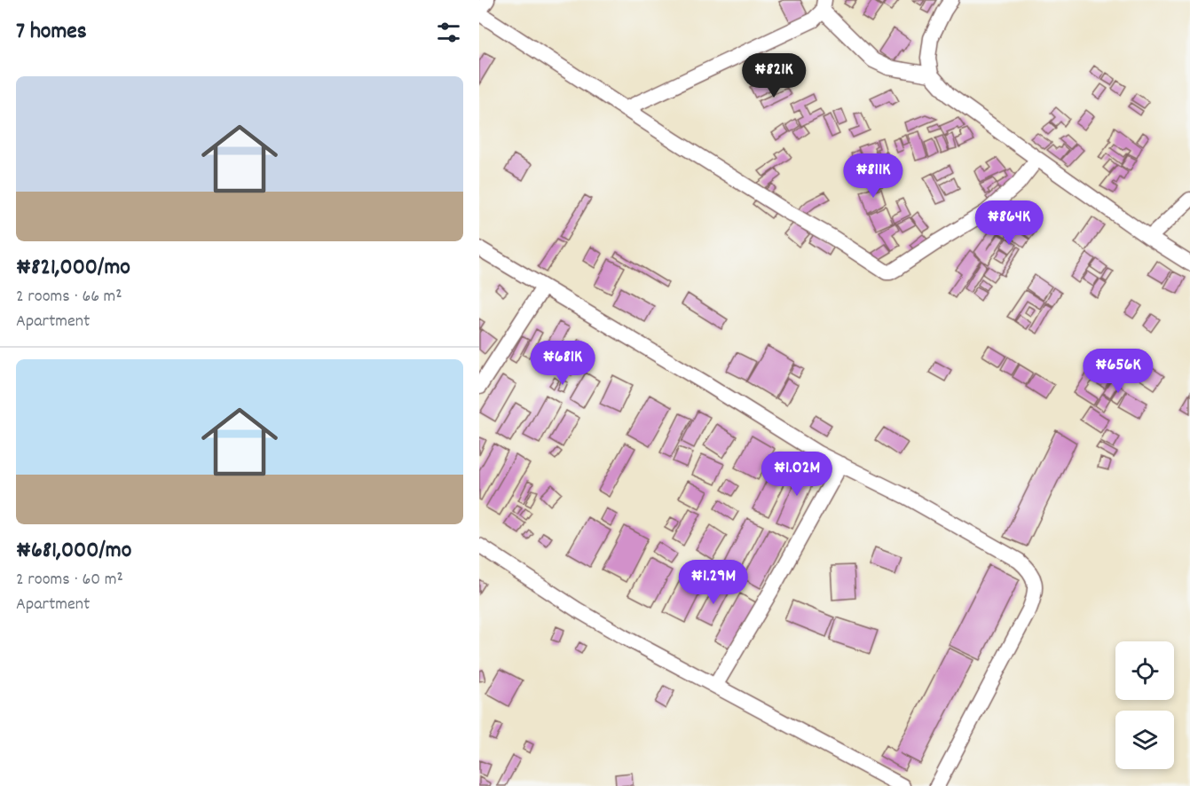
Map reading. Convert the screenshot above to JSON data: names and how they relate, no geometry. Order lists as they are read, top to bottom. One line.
{"page":{"heading":"7 homes","price":["₦821K","₦811K","₦864K","₦681K","₦656K","₦1.02M","₦1.29M"],"list":[{"name":"₦821,000/mo","note":"2 rooms · 66 m² · Apartment"},{"name":"₦681,000/mo","note":"2 rooms · 60 m² · Apartment"}]}}
